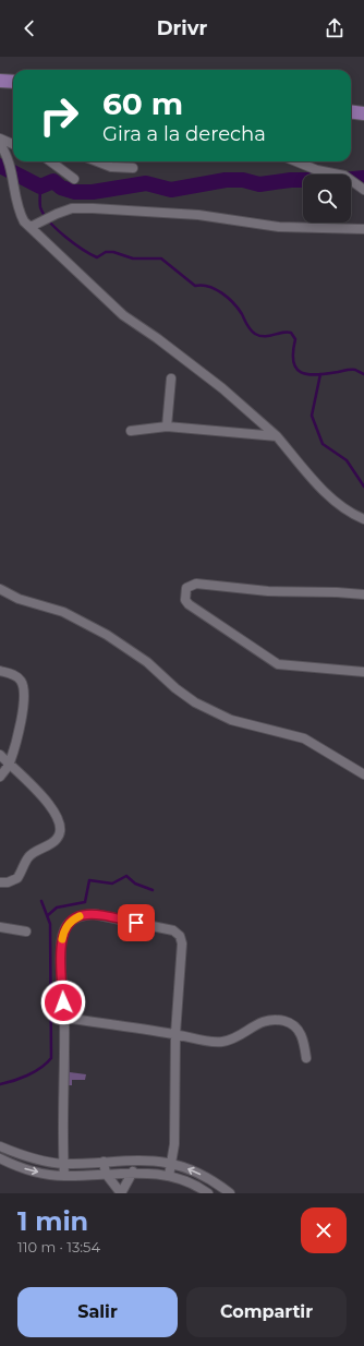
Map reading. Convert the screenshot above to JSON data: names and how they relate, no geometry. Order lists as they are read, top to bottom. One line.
{"page":{"header":"Drivr","turn":["60 m","Gira a la derecha"],"heading":["1 min","110 m · 13:54"],"buttons":["Salir","Compartir"]}}
